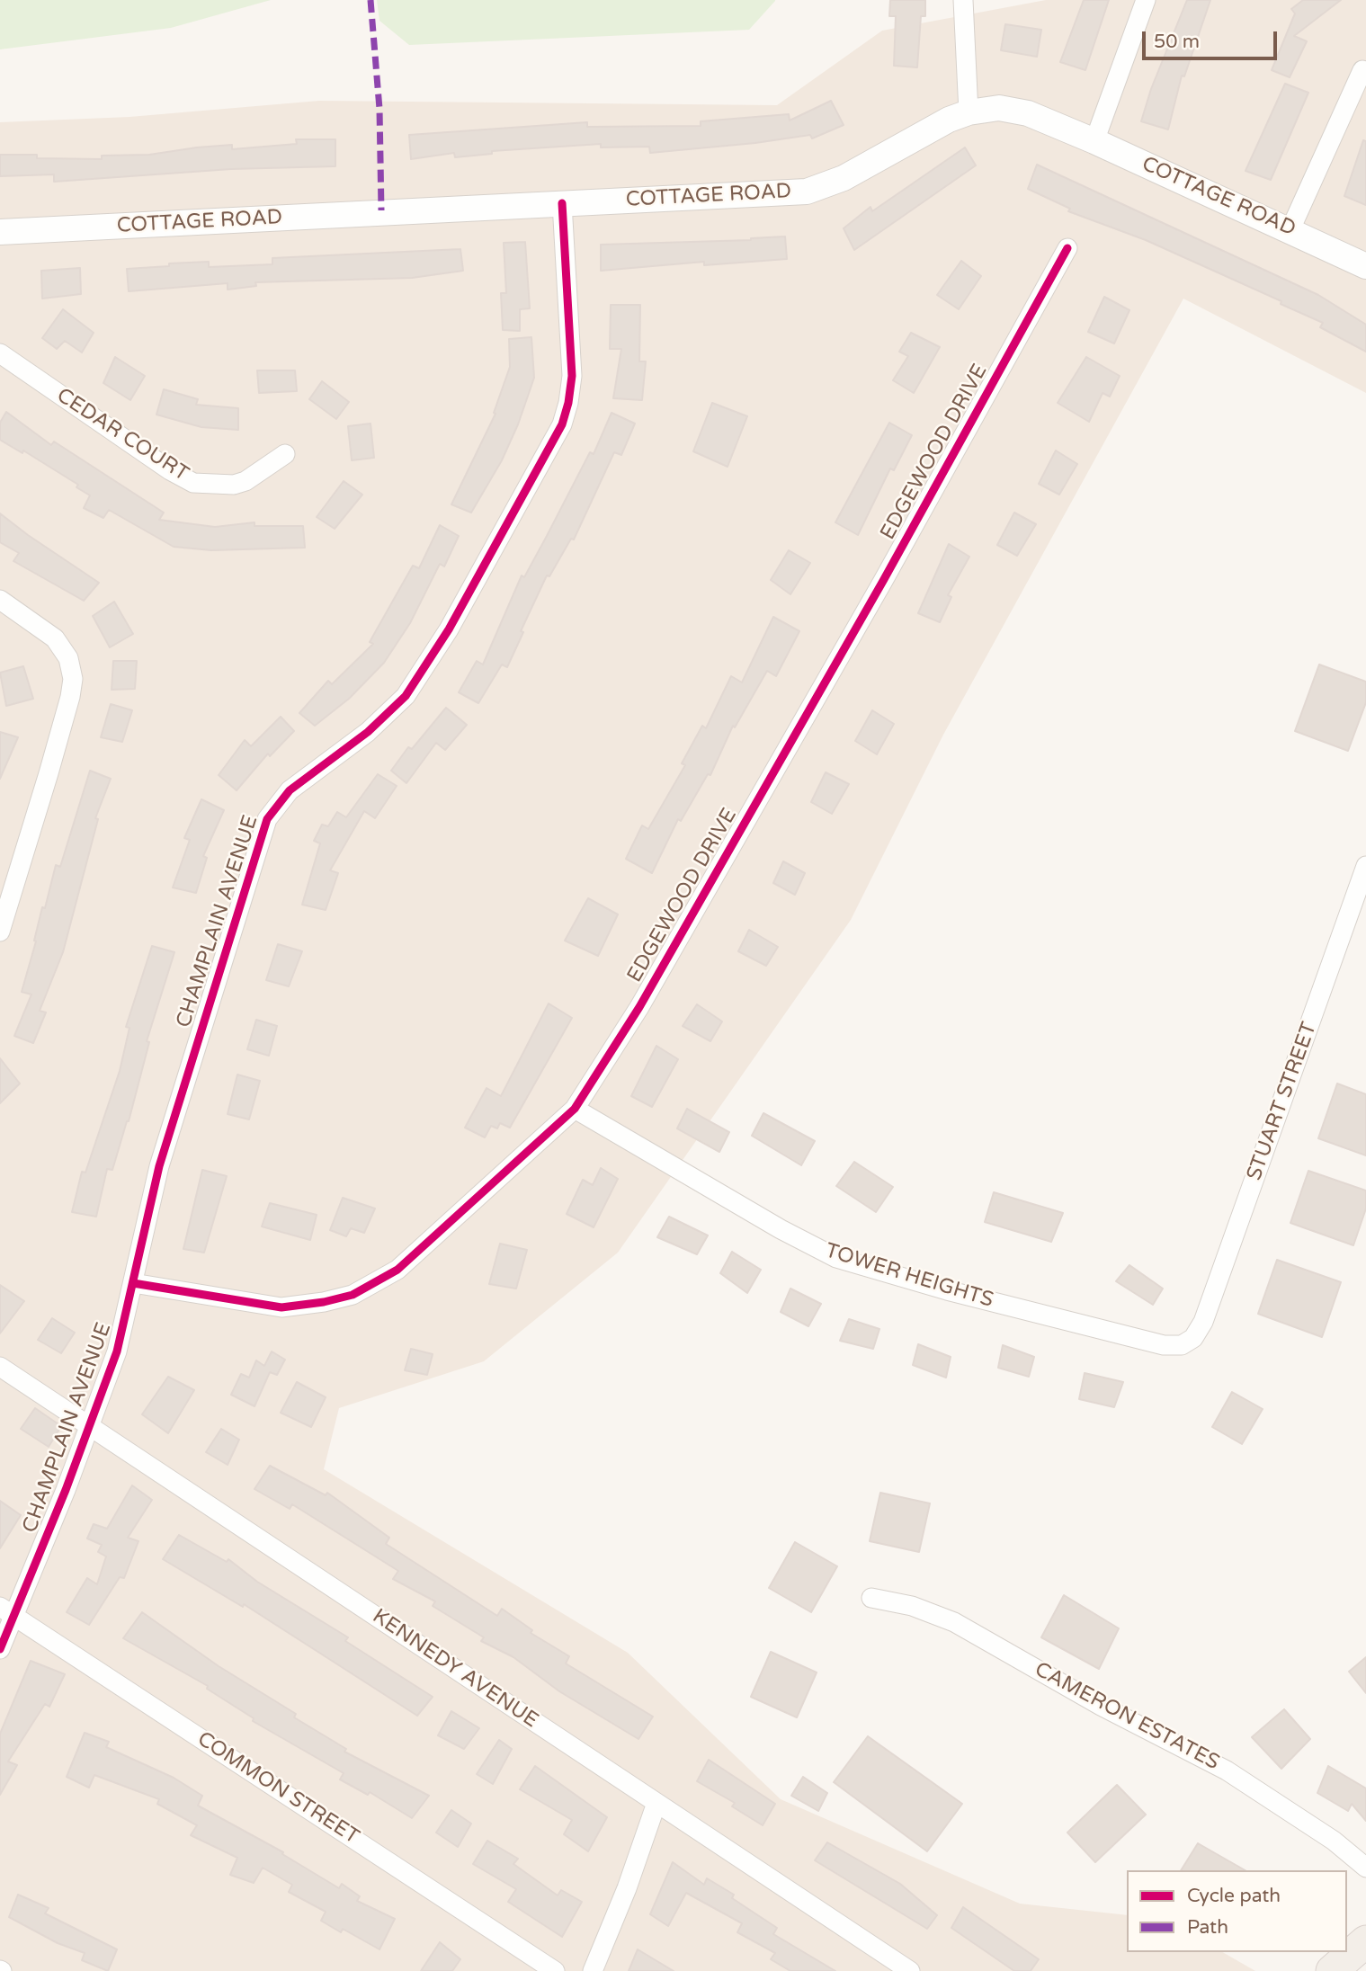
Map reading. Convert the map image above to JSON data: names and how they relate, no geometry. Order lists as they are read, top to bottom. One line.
{"streets":{"street":["COTTAGE ROAD","CEDAR COURT","EDGEWOOD DRIVE","CHAMPLAIN AVENUE","STUART STREET","TOWER HEIGHTS","KENNEDY AVENUE","CAMERON ESTATES","COMMON STREET"]},"crossings":[["COTTAGE ROAD","CHAMPLAIN AVENUE"],["EDGEWOOD DRIVE","CHAMPLAIN AVENUE"],["EDGEWOOD DRIVE","TOWER HEIGHTS"],["CHAMPLAIN AVENUE","KENNEDY AVENUE"],["CHAMPLAIN AVENUE","COMMON STREET"],["STUART STREET","TOWER HEIGHTS"]],"legend":["Cycle path","Path"],"scale_bar":"50 m"}
